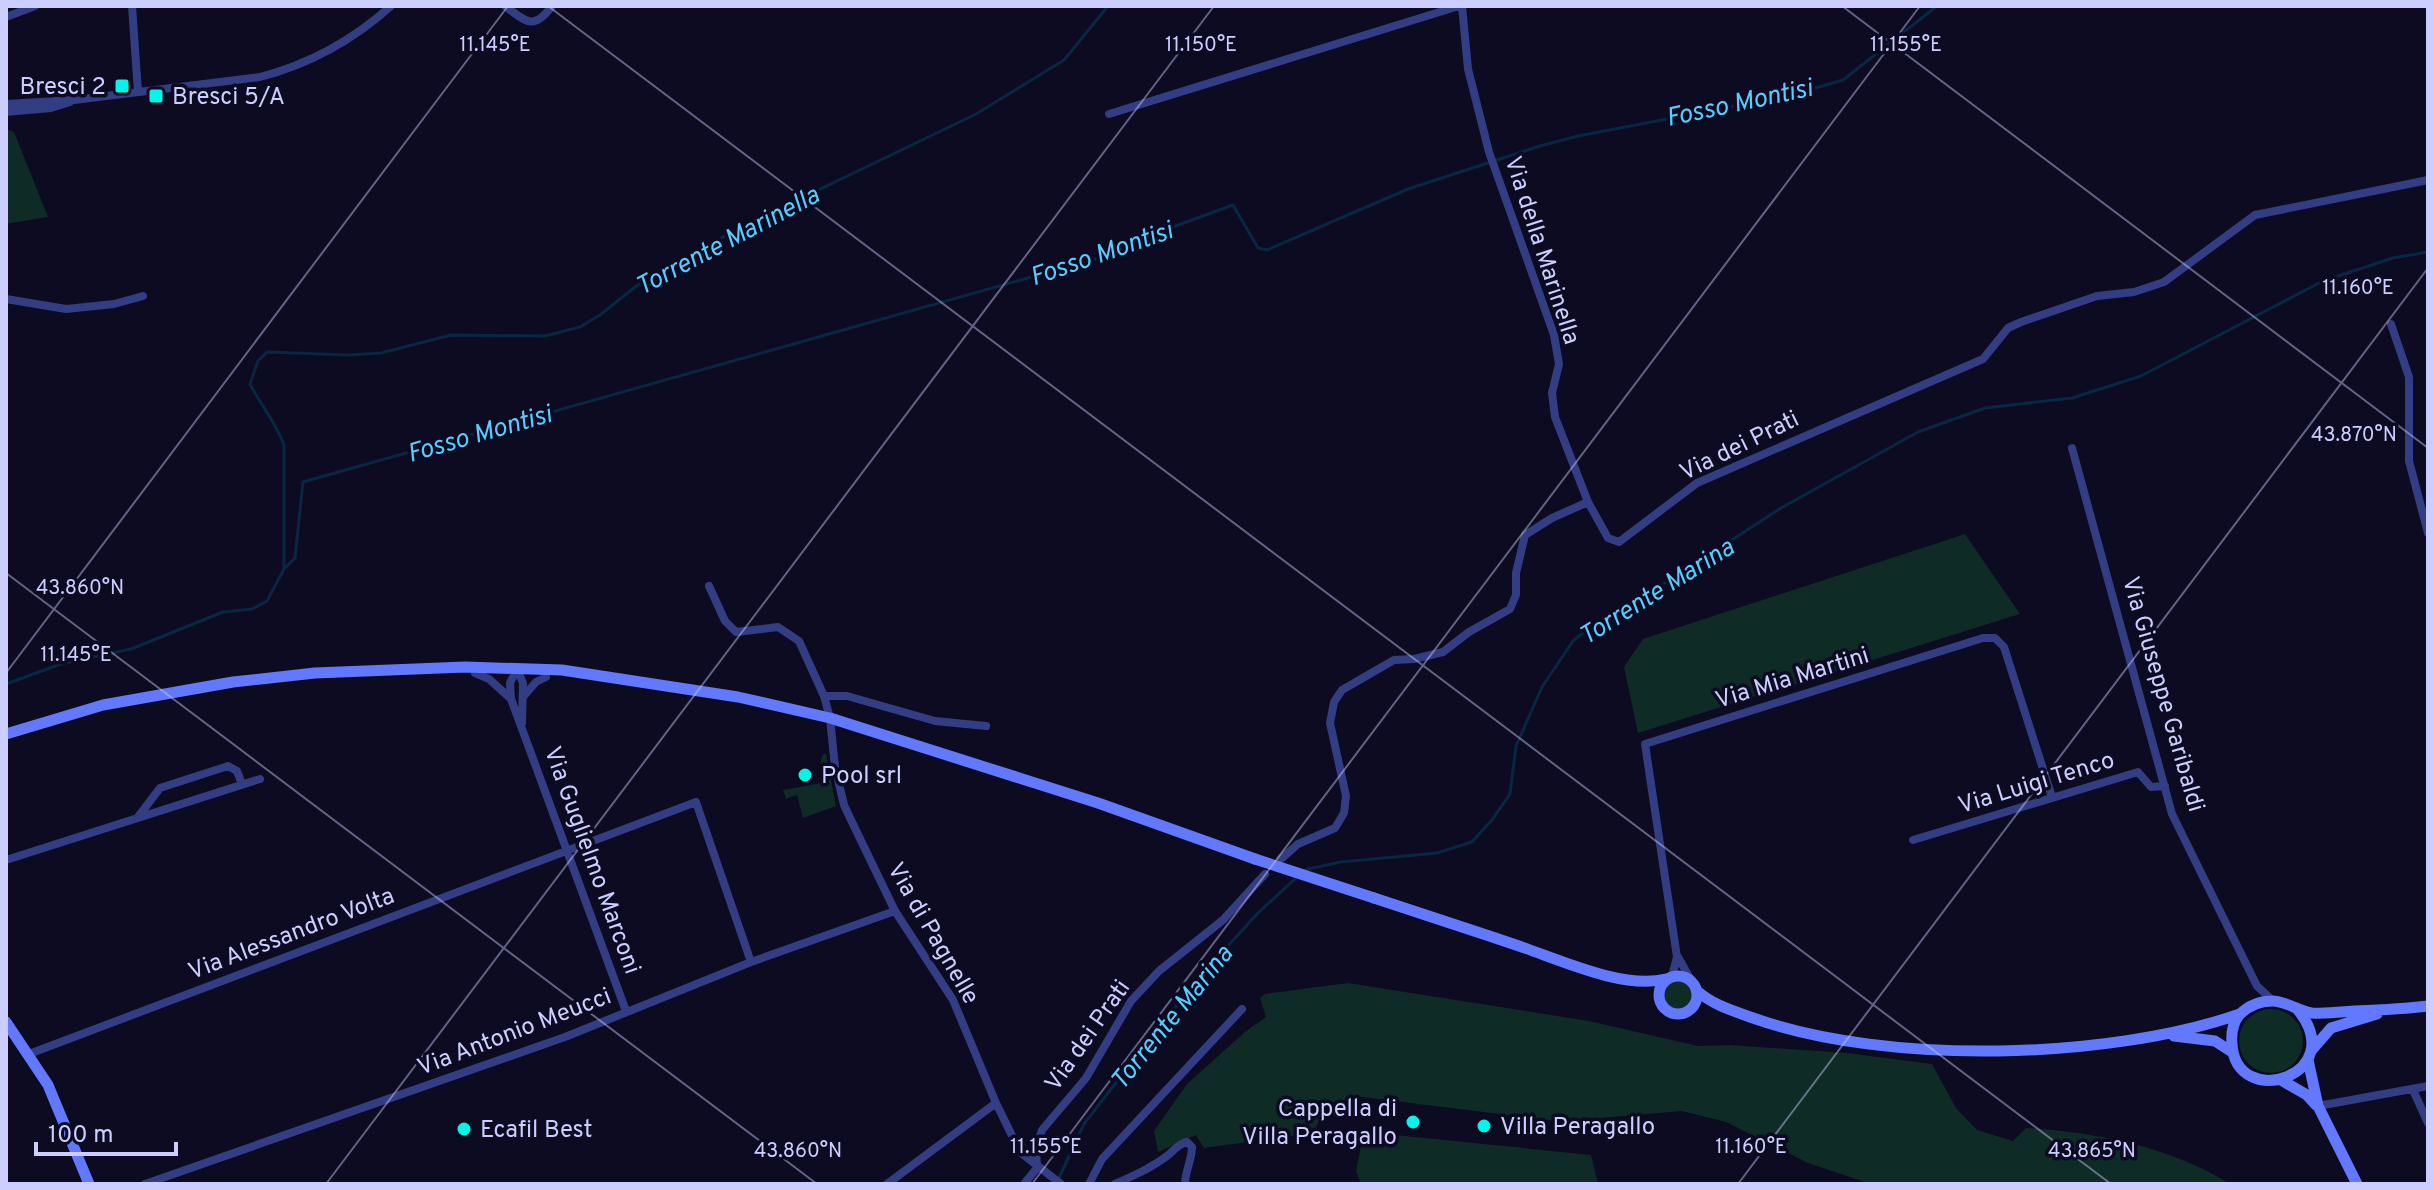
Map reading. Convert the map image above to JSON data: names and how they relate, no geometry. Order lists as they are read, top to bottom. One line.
{"streets":{"street":["Via della Marinella","Via dei Prati","Via Mia Martini","Via Giuseppe Garibaldi","Via Luigi Tenco","Via Guglielmo Marconi","Via Alessandro Volta","Via di Pagnelle","Via Antonio Meucci"]},"crossings":[["Via della Marinella","Via dei Prati"],["Via dei Prati","Via di Pagnelle"],["Via Mia Martini","Via Luigi Tenco"],["Via Giuseppe Garibaldi","Via Luigi Tenco"],["Via Guglielmo Marconi","Via Alessandro Volta"],["Via Guglielmo Marconi","Via Antonio Meucci"],["Via Alessandro Volta","Via Antonio Meucci"],["Via di Pagnelle","Via Antonio Meucci"]],"water":["Fosso Montisi","Torrente Marinella","Torrente Marina"],"places":{"transit":["Bresci 2","Bresci 5/A"],"other":["Pool srl","Cappella di Villa Peragallo","Villa Peragallo","Ecafil Best"]},"scale_bar":"100 m","coordinates":["11.145°E","11.150°E","11.155°E","11.160°E","43.870°N","43.860°N","43.865°N"]}
